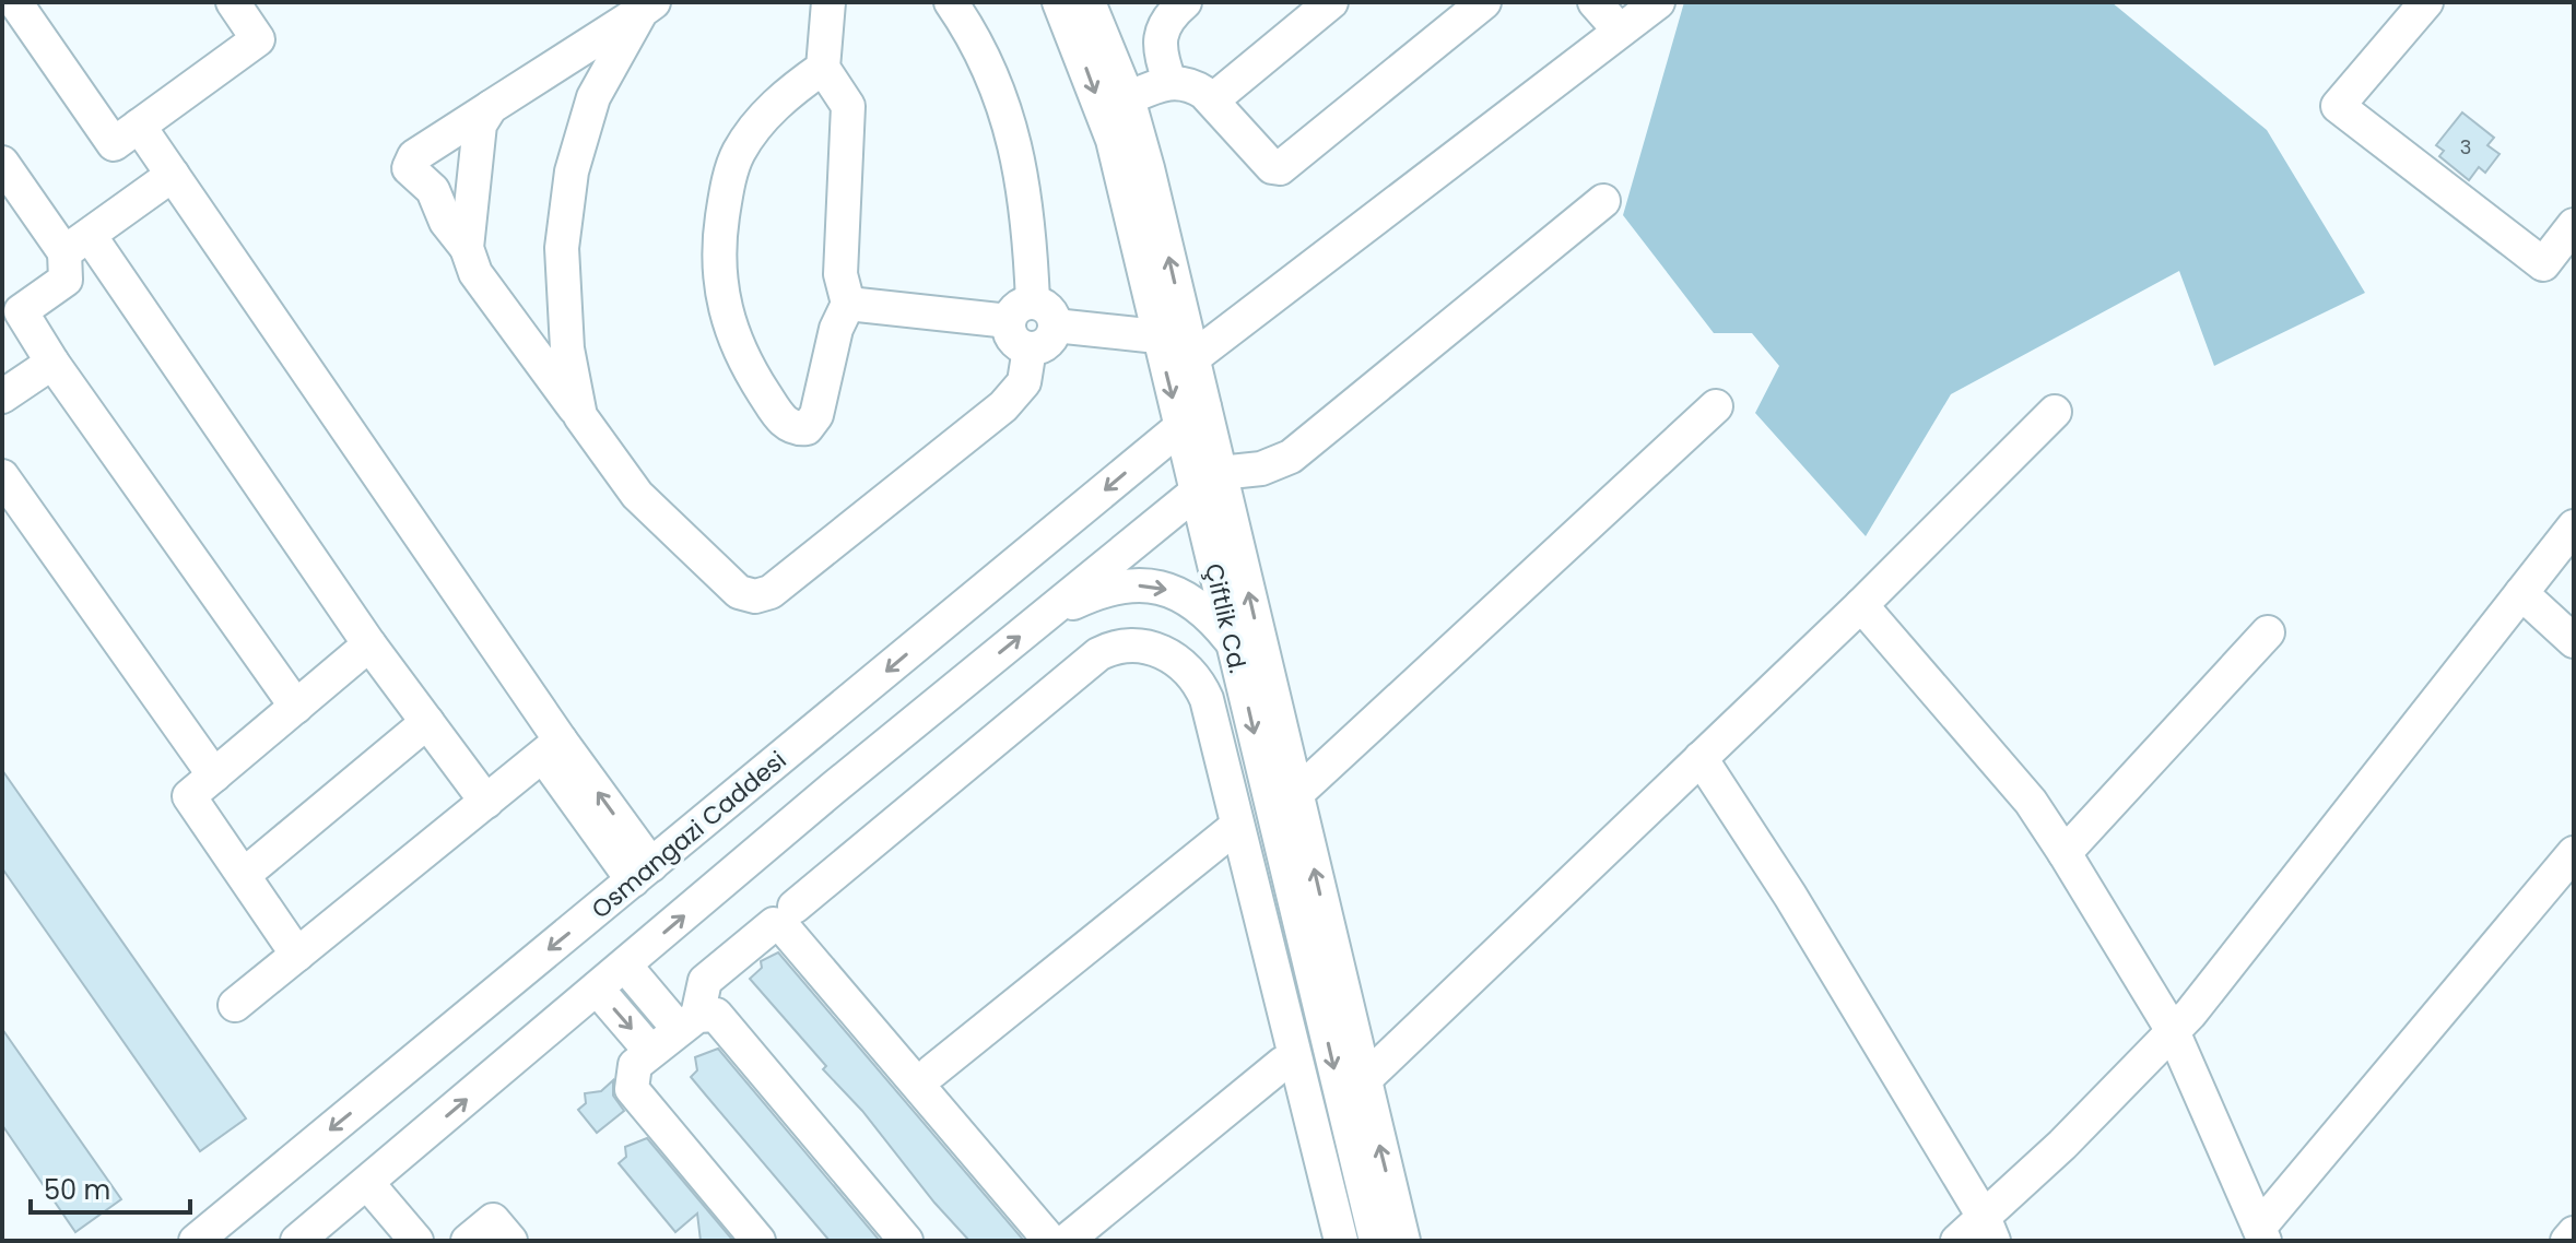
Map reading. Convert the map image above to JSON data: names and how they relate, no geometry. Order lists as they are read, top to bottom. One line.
{"streets":{"street":["Çiftlik Cd.","Osmangazi Caddesi"]},"crossings":[["Çiftlik Cd.","Osmangazi Caddesi"]],"house_numbers":["3"],"scale_bar":"50 m"}
